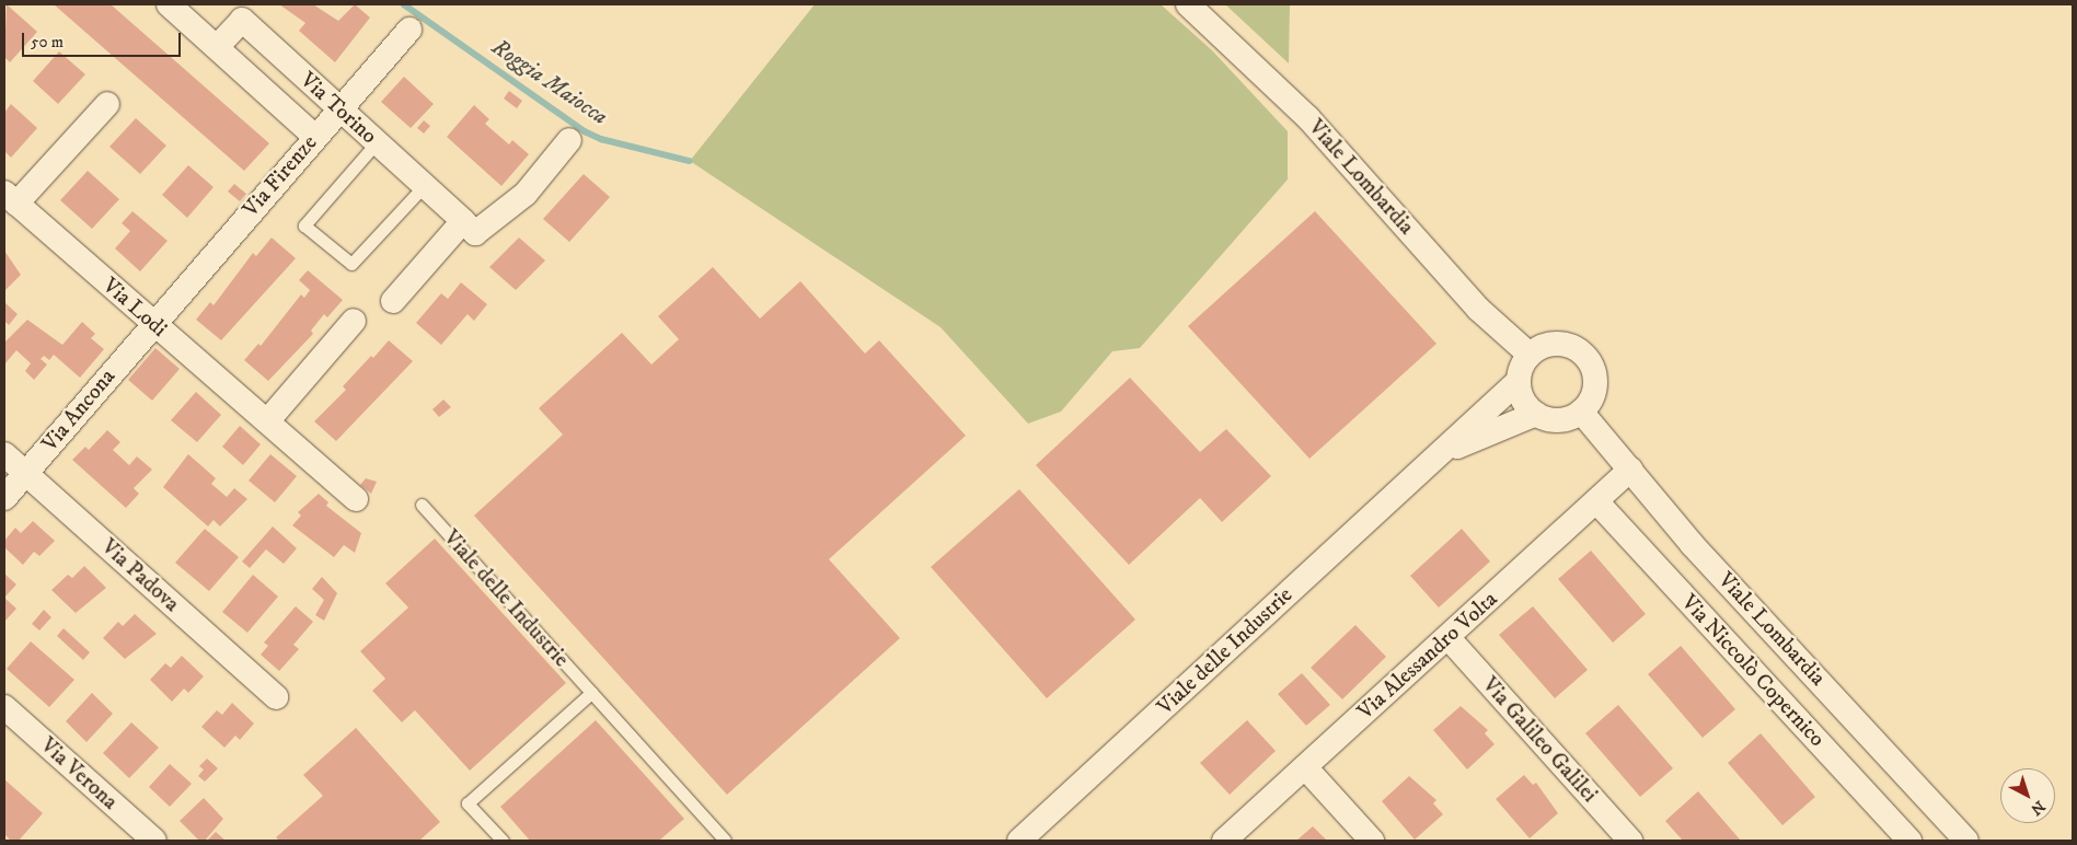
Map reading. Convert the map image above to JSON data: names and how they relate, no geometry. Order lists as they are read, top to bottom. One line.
{"streets":{"street":["Via Torino","Via Firenze","Viale Lombardia","Via Lodi","Via Ancona","Via Padova","Viale delle Industrie","Via Alessandro Volta","Via Niccolò Copernico","Via Galileo Galilei","Via Verona"]},"crossings":[["Via Torino","Via Firenze"],["Via Firenze","Via Lodi"],["Via Firenze","Via Ancona"],["Viale Lombardia","Viale delle Industrie"],["Viale Lombardia","Via Alessandro Volta"],["Via Lodi","Via Ancona"],["Via Ancona","Via Padova"],["Via Alessandro Volta","Via Niccolò Copernico"],["Via Alessandro Volta","Via Galileo Galilei"]],"water":["Roggia Maiocca"],"scale_bar":"50 m","north":"bottom right"}
